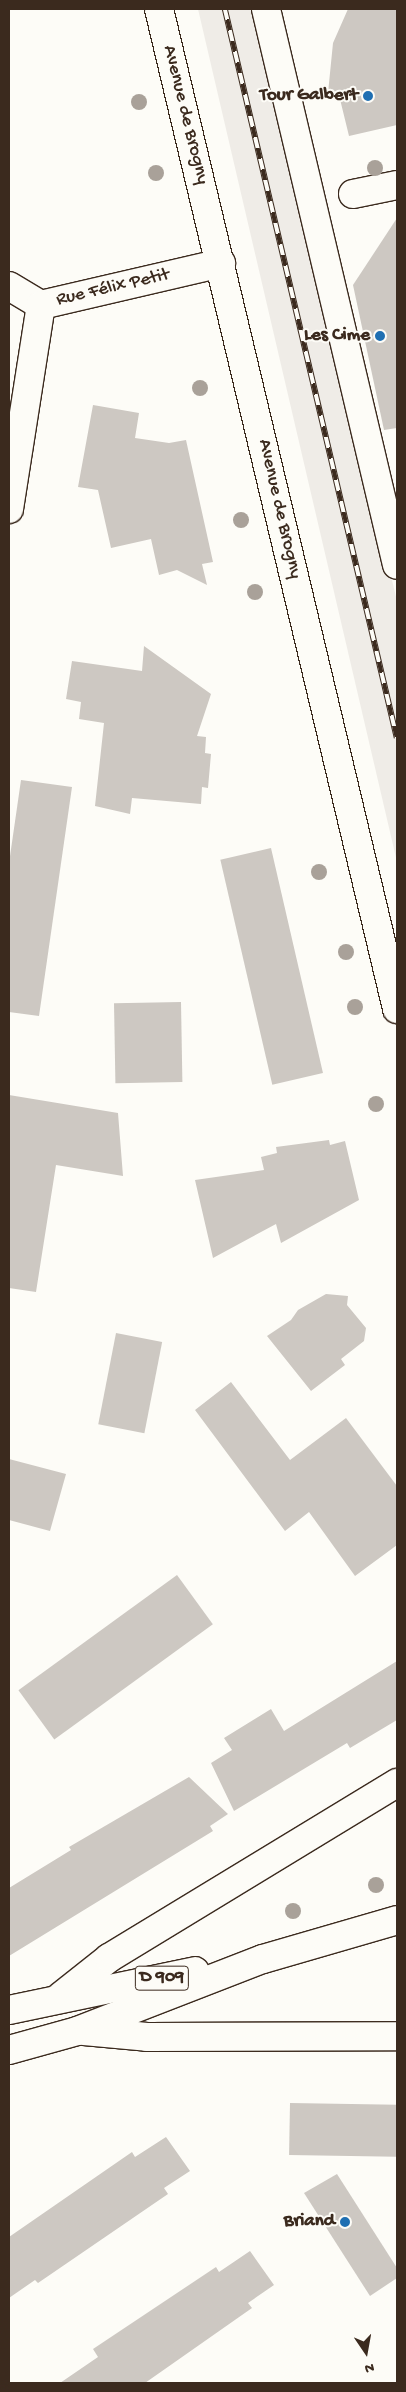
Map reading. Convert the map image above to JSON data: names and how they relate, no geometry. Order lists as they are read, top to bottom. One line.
{"streets":{"main road":["Avenue de Brogny","Rue Félix Petit","D 909"]},"crossings":[["Avenue de Brogny","Rue Félix Petit"]],"places":["Tour Galbert","Les Cime","Briand"],"north":"bottom"}
